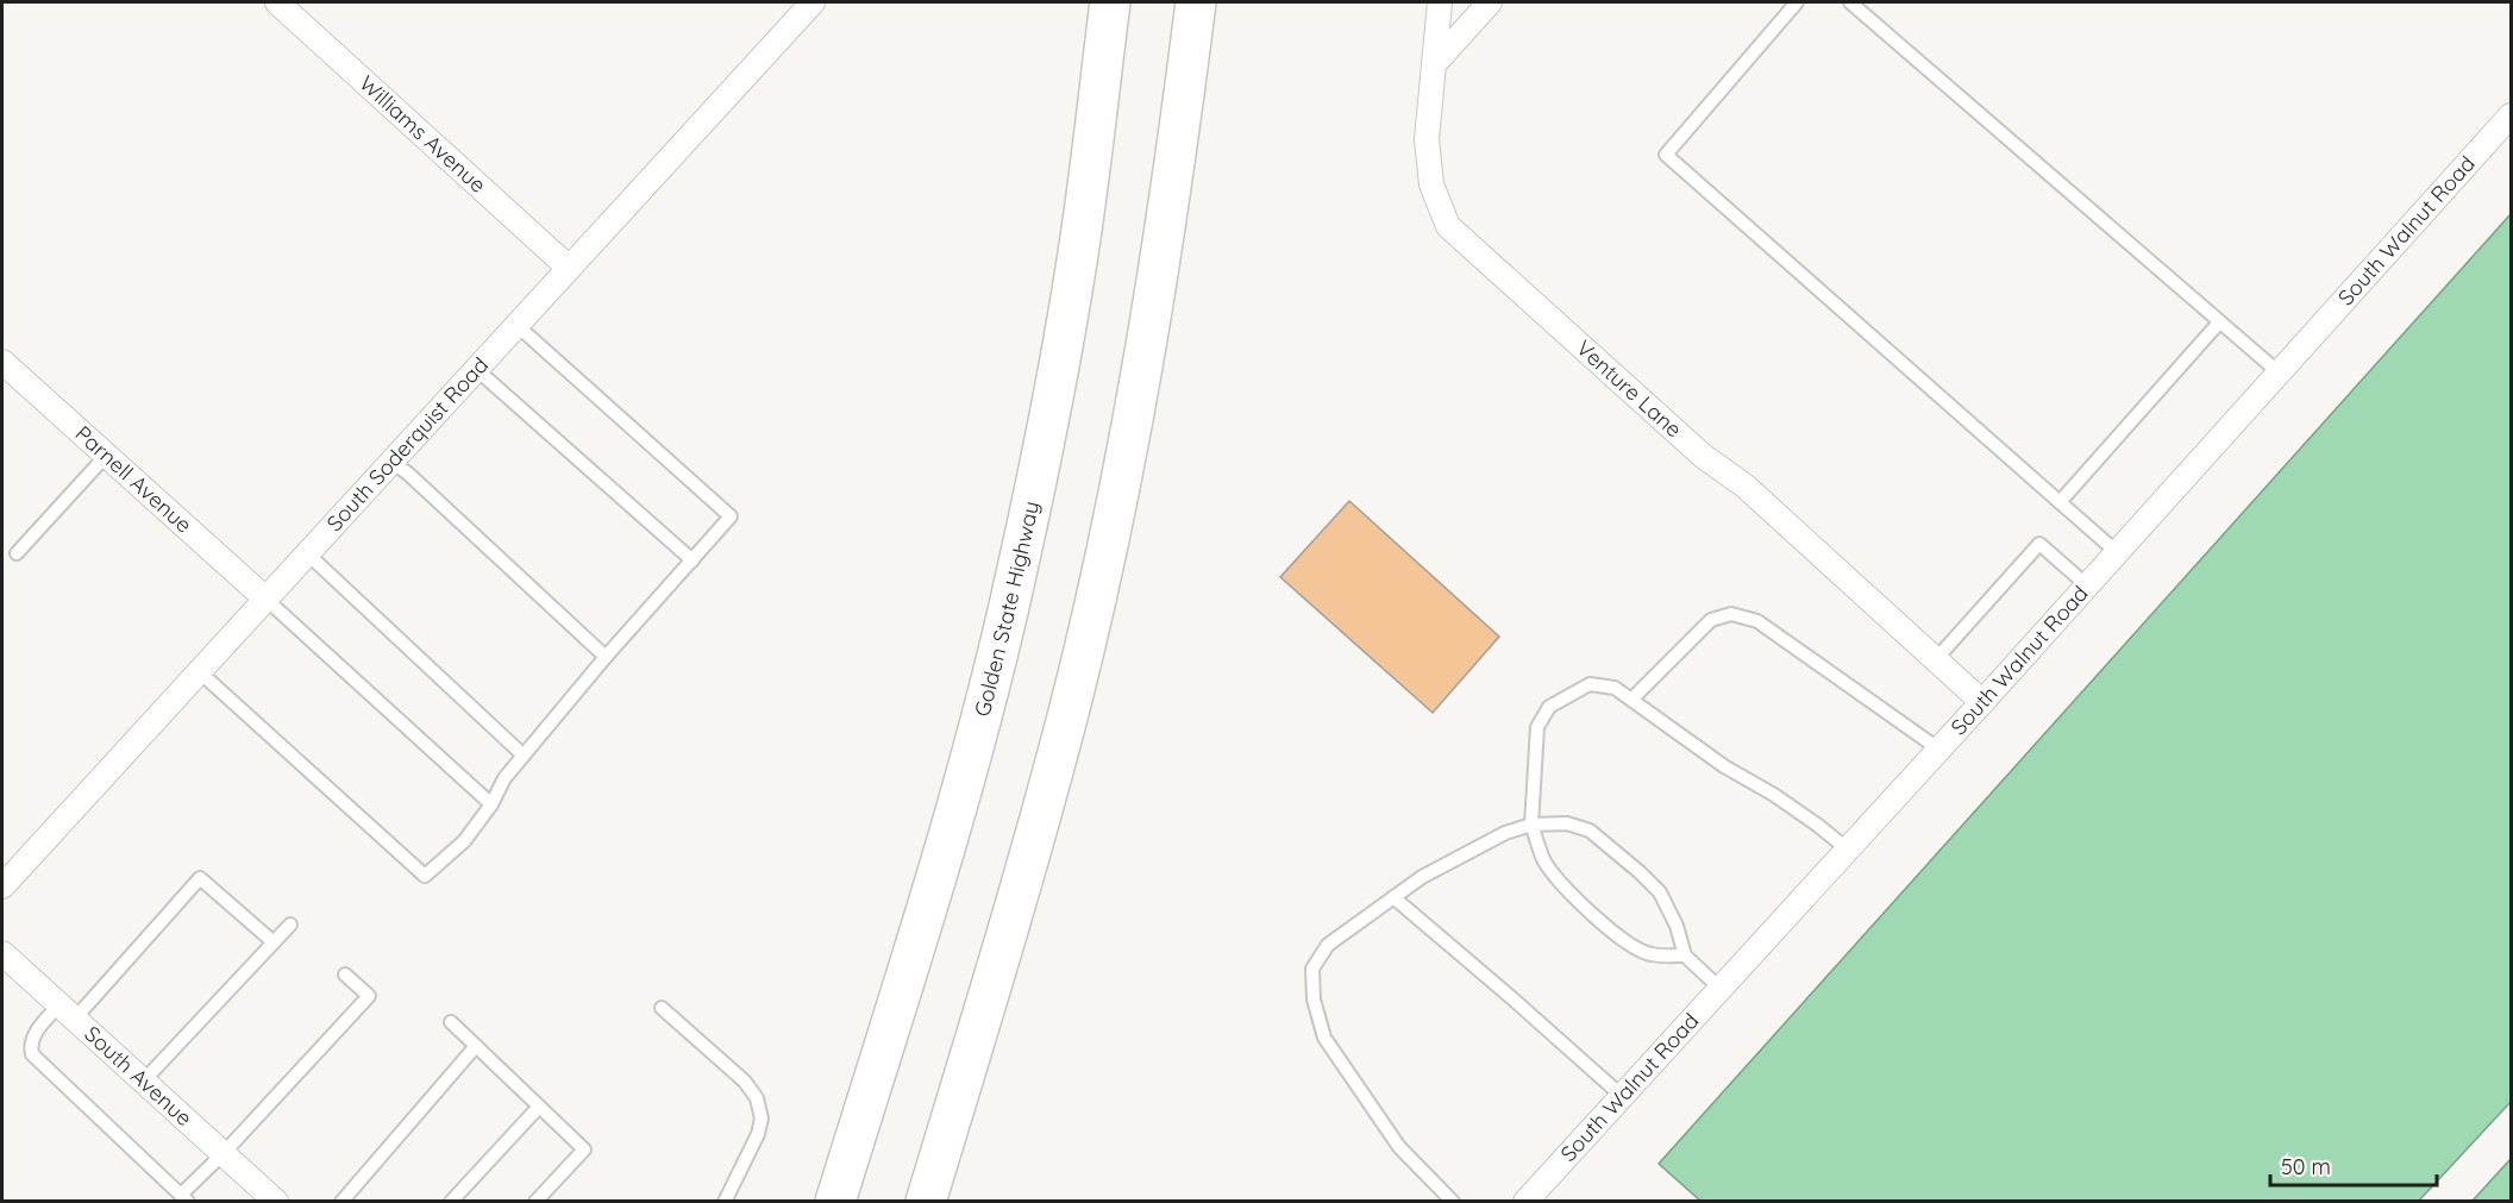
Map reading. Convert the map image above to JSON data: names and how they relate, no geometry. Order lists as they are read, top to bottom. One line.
{"streets":{"highway":["Golden State Highway"],"street":["Williams Avenue","South Walnut Road","Venture Lane","South Soderquist Road","Parnell Avenue","South Avenue"]},"crossings":[["Williams Avenue","South Soderquist Road"],["South Walnut Road","Venture Lane"],["South Soderquist Road","Parnell Avenue"]],"scale_bar":"50 m"}
